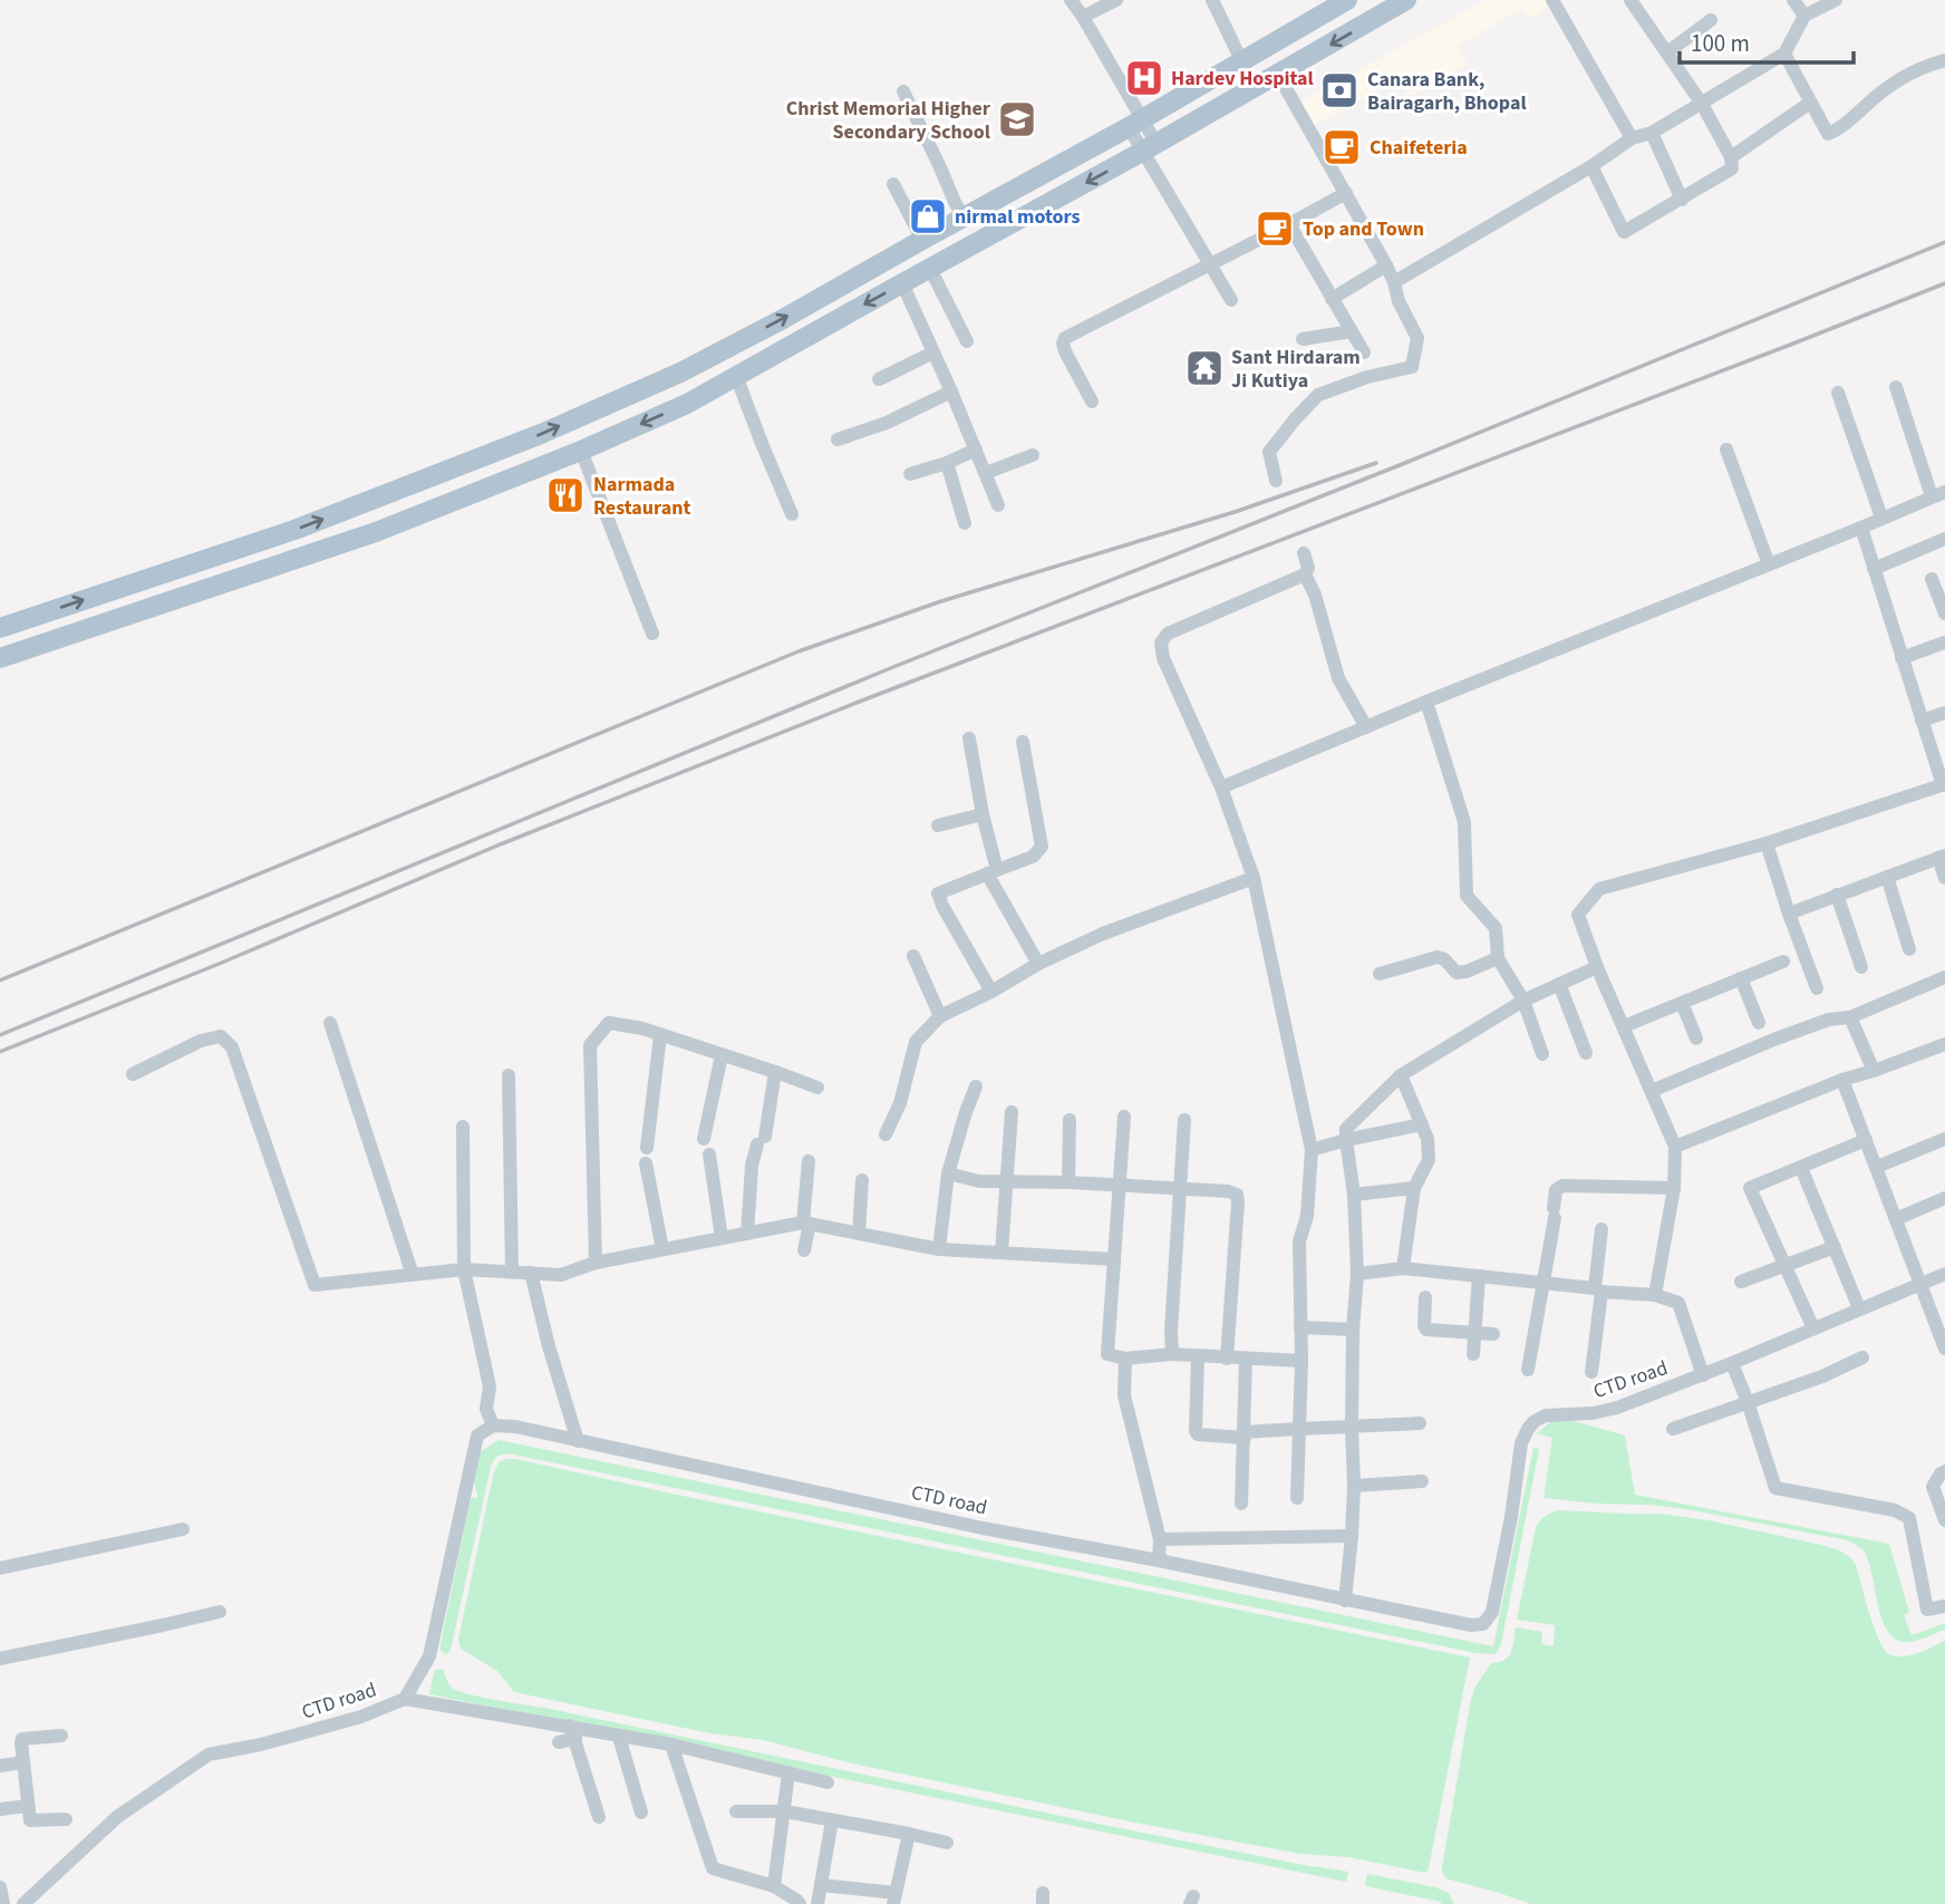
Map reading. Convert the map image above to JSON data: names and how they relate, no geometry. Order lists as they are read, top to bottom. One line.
{"streets":{"street":["CTD road"]},"places":{"hospital":["Hardev Hospital"],"bank":["Canara Bank, Bairagarh, Bhopal"],"school or university":["Christ Memorial Higher Secondary School"],"cafe":["Chaifeteria","Top and Town"],"shop":["nirmal motors"],"temple":["Sant Hirdaram Ji Kutiya"],"restaurant":["Narmada Restaurant"]},"scale_bar":"100 m"}
